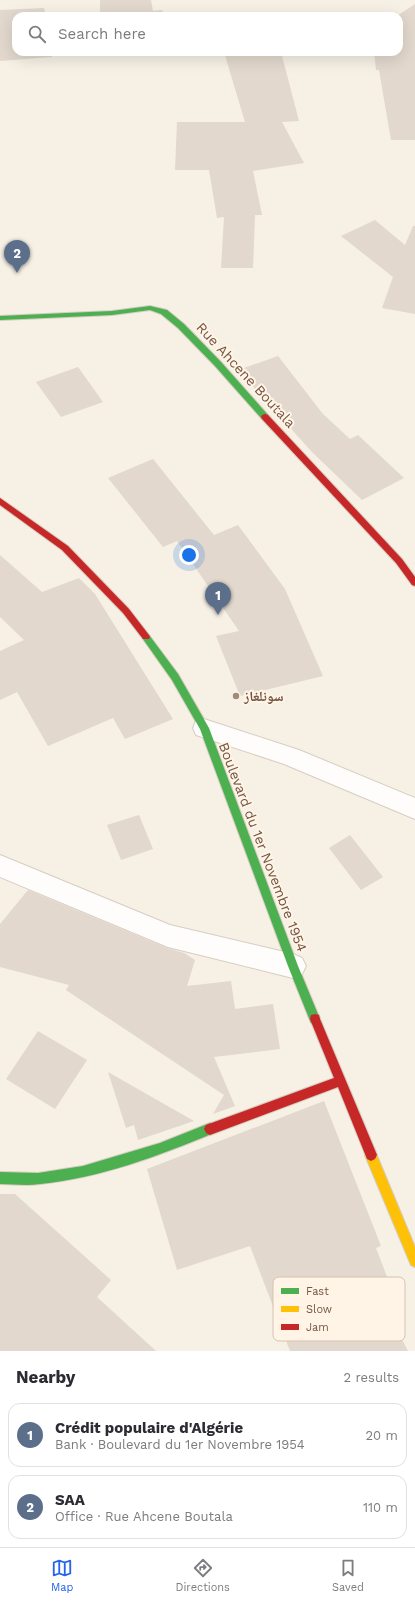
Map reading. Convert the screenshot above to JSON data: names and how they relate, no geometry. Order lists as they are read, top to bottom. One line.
{"streets":{"street":["Rue Ahcene Boutala","Boulevard du 1er Novembre 1954"]},"places":["سونلغاز"],"legend":["Fast","Slow","Jam"],"page":{"search":"Search here","pins":["2","1"],"heading":["Nearby","2 results"],"list":[{"mark":"1","name":"Crédit populaire d'Algérie","note":"Bank · Boulevard du 1er Novembre 1954","value":"20 m"},{"mark":"2","name":"SAA","note":"Office · Rue Ahcene Boutala","value":"110 m"}],"nav":["Map","Directions","Saved"]}}
